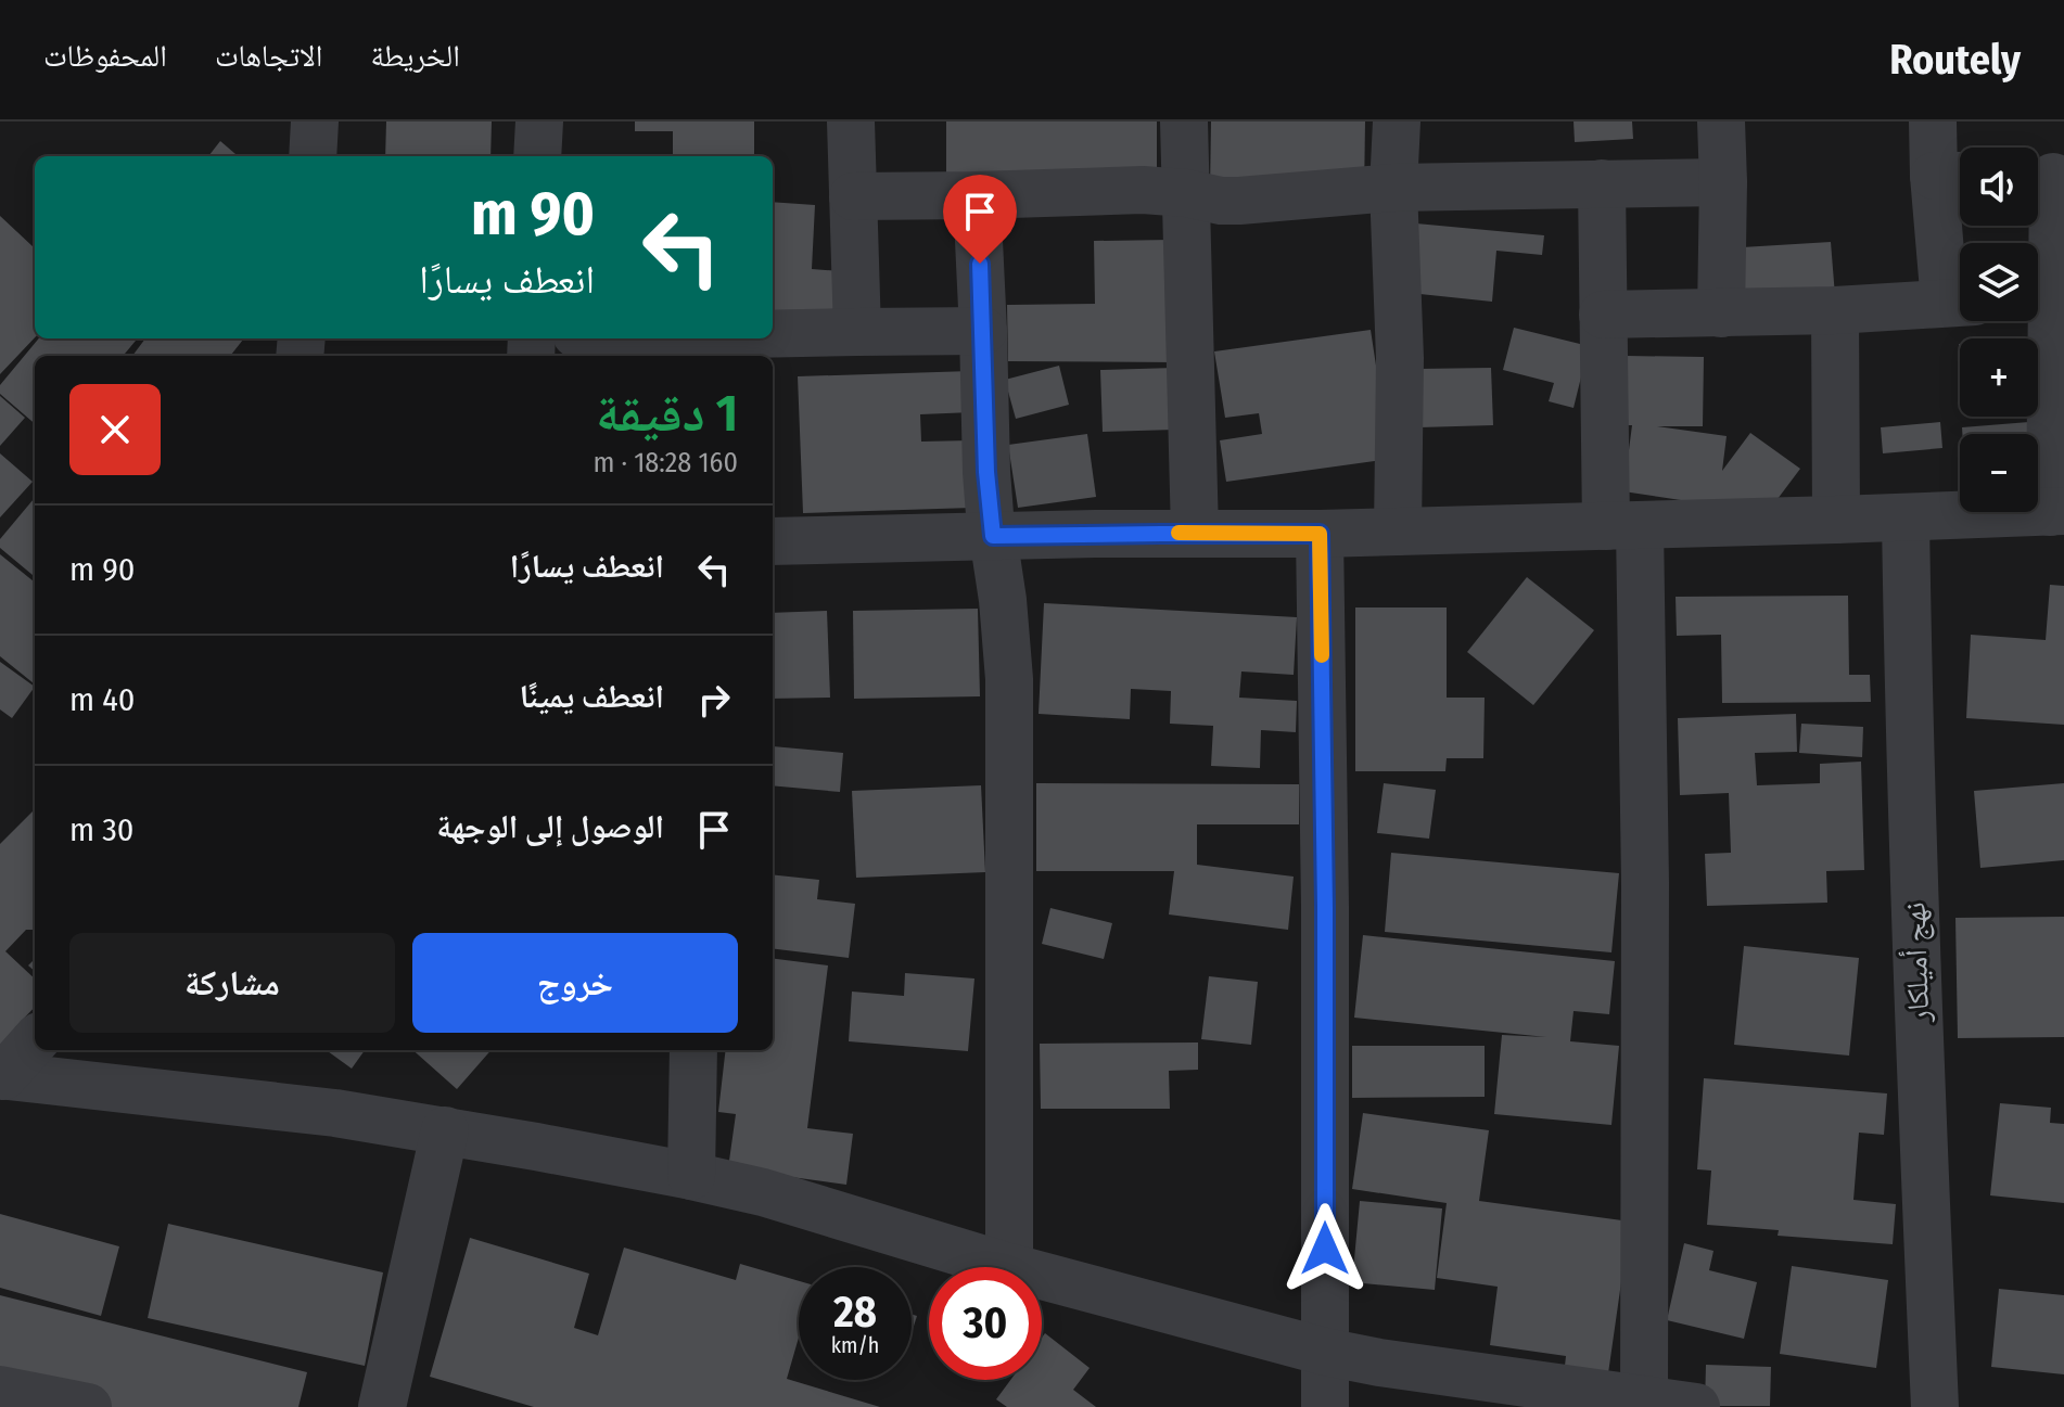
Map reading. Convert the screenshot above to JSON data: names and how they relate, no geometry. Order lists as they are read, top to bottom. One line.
{"streets":{"street":["نهج أميلكار"]},"page":{"header":"Routely","nav":["الخريطة","الاتجاهات","المحفوظات"],"map_buttons":["+","−"],"turn":["90 m","انعطف يسارًا"],"heading":["1 دقيقة","160 m · 18:28"],"list":[{"name":"انعطف يسارًا","value":"90 m"},{"name":"انعطف يمينًا","value":"40 m"},{"name":"الوصول إلى الوجهة","value":"30 m"}],"buttons":["خروج","مشاركة"],"speed":"28 km/h","limit":"30"}}
